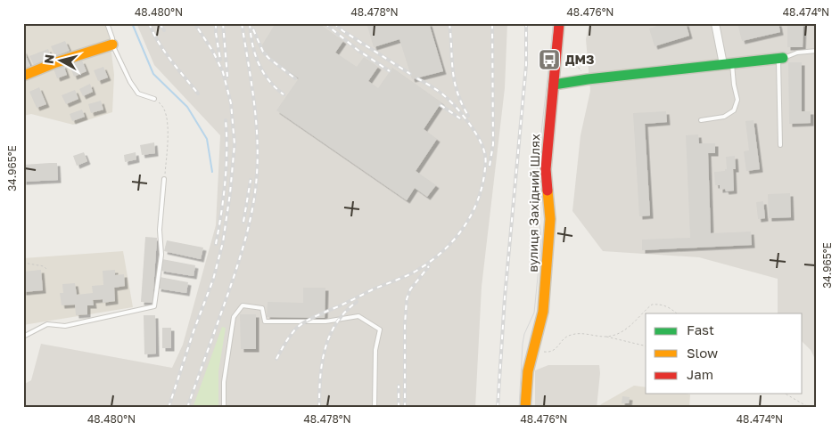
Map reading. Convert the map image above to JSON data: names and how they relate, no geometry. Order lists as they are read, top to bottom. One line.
{"streets":{"main road":["вулиця Західний Шлях"]},"places":{"bus stop":["ДМЗ"]},"legend":["Fast","Slow","Jam"],"north":"left","coordinates":["48.480°N","48.478°N","48.476°N","48.474°N","34.965°E"]}
